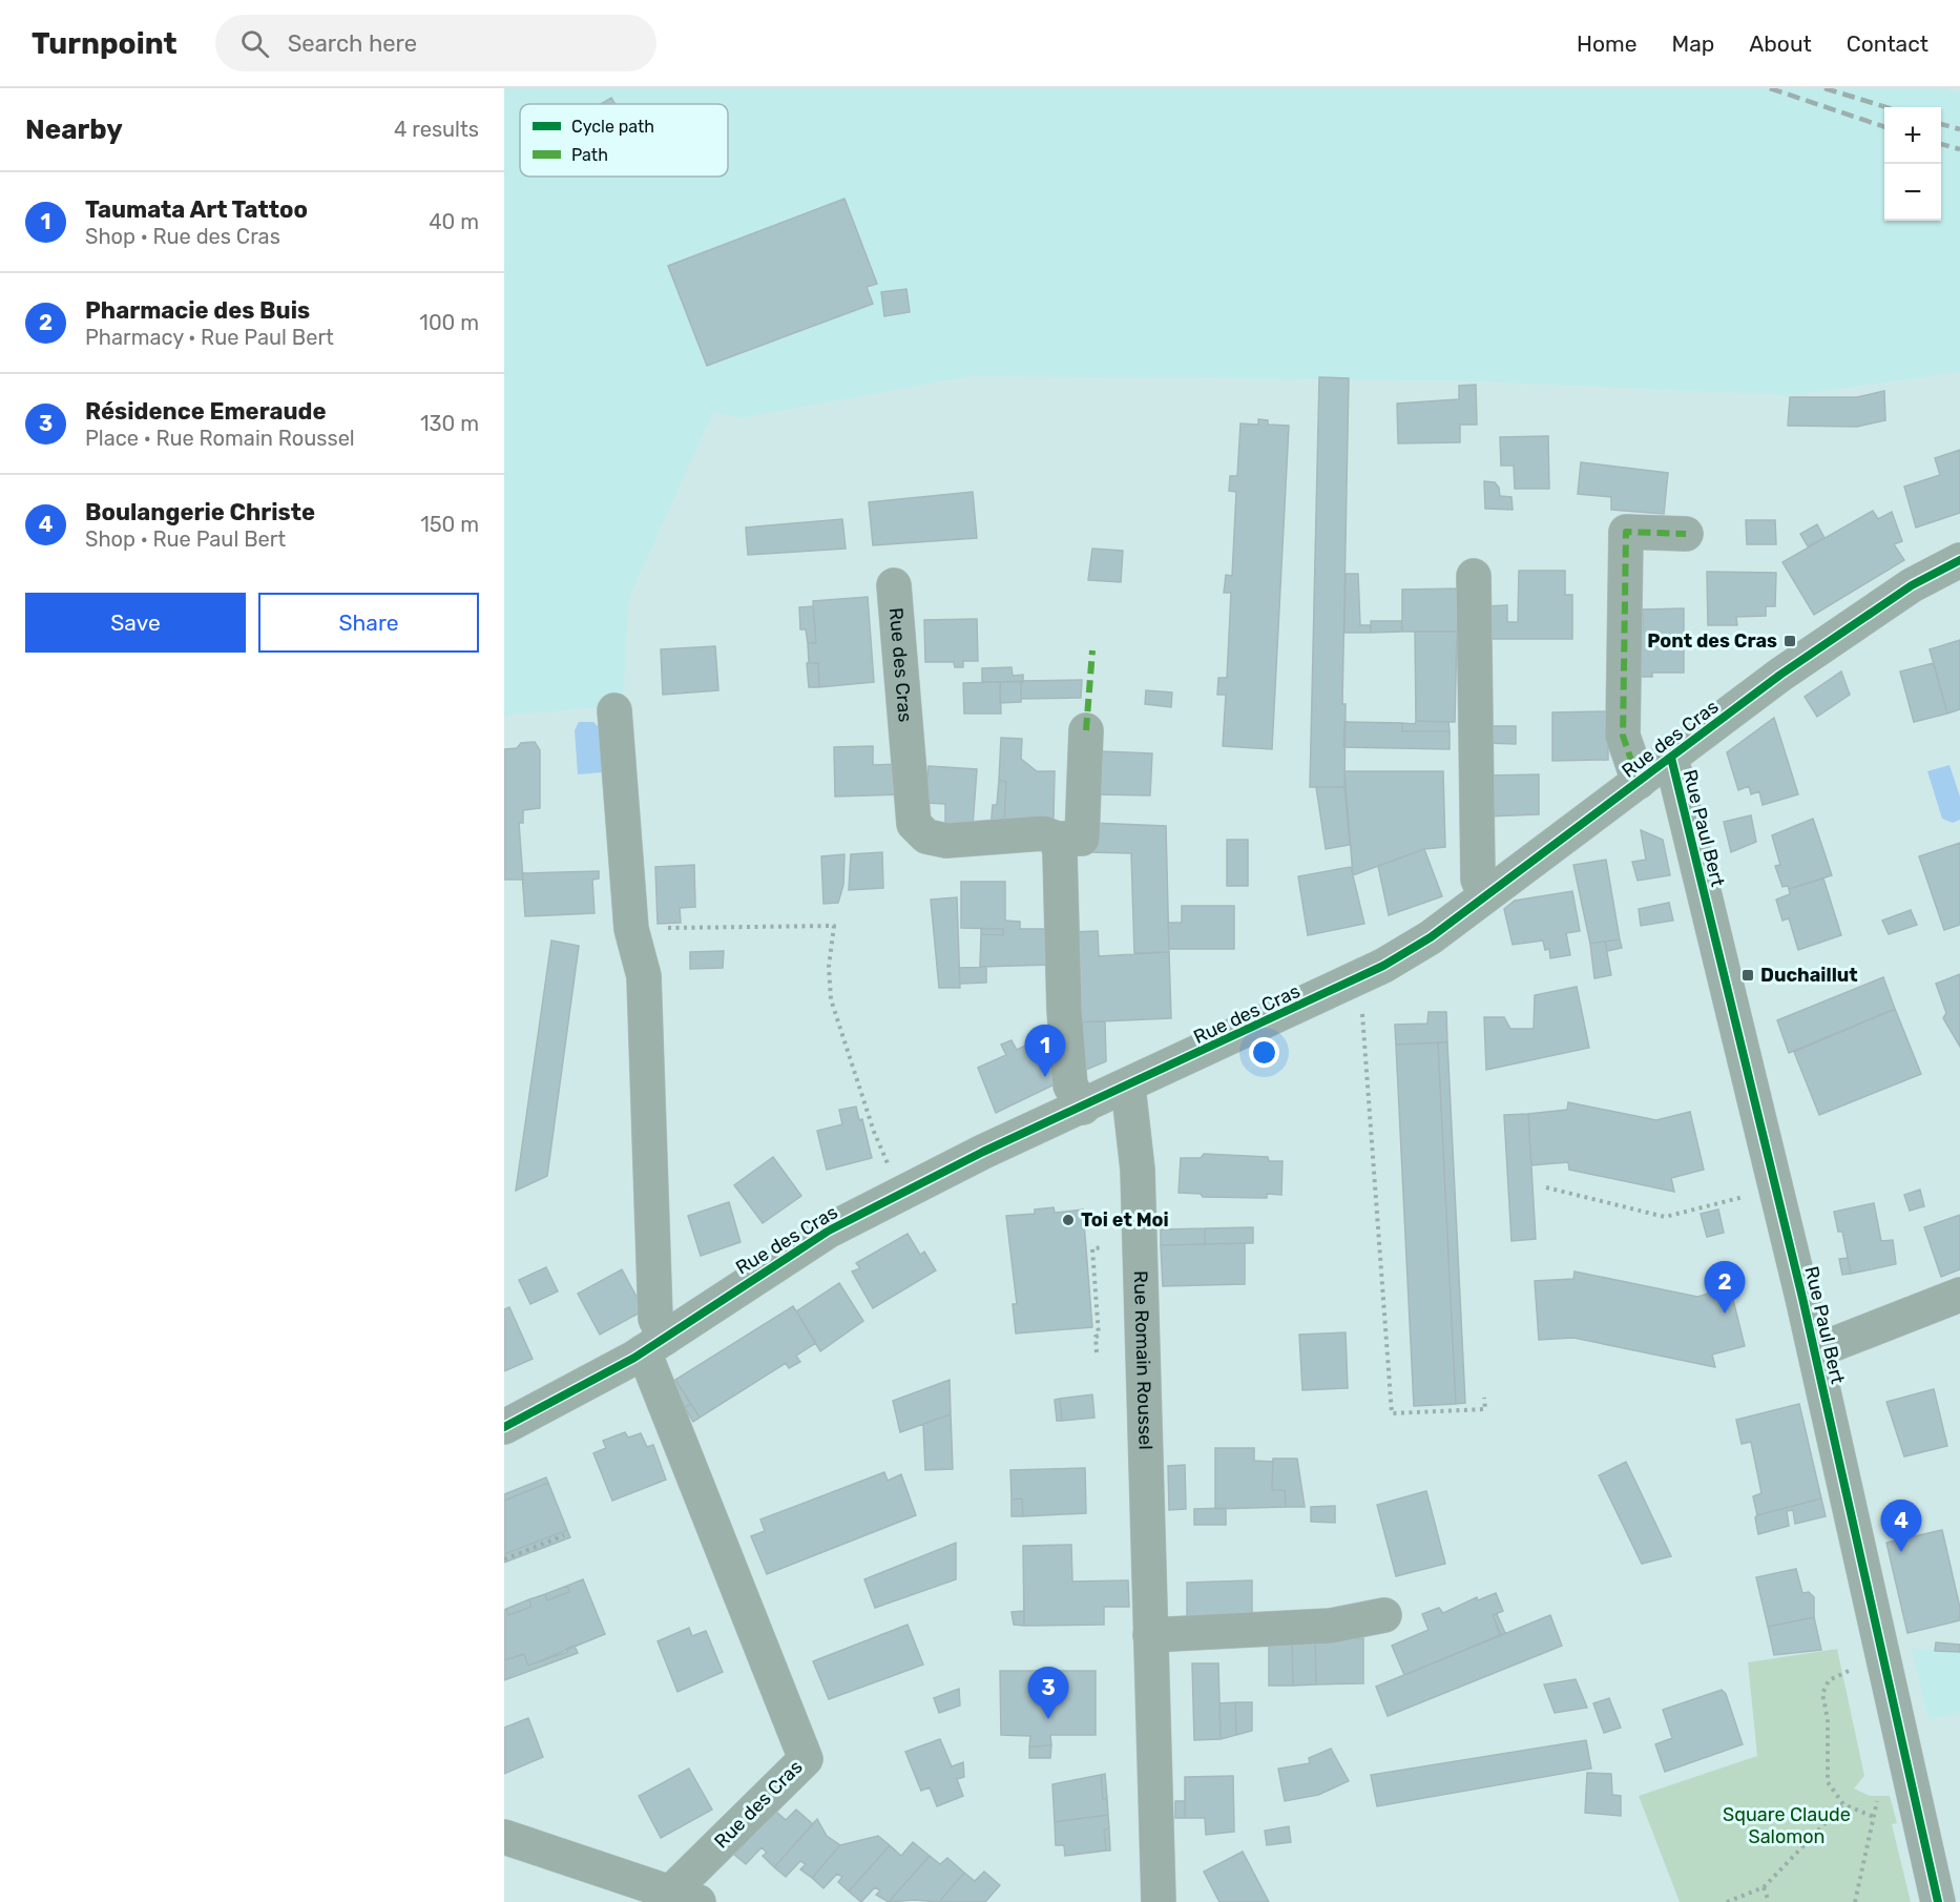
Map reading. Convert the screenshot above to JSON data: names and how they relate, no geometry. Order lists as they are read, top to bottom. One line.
{"streets":{"street":["Rue des Cras","Rue Paul Bert","Rue Romain Roussel"]},"crossings":[["Rue des Cras","Rue Paul Bert"],["Rue des Cras","Rue Romain Roussel"]],"parks":["Square Claude Salomon"],"places":{"transit":["Pont des Cras","Duchaillut"],"other":["Toi et Moi"]},"legend":["Cycle path","Path"],"page":{"header":"Turnpoint","search":"Search here","nav":["Home","Map","About","Contact"],"heading":["Nearby","4 results"],"map_buttons":["+","−"],"list":[{"mark":"1","name":"Taumata Art Tattoo","note":"Shop · Rue des Cras","value":"40 m"},{"mark":"2","name":"Pharmacie des Buis","note":"Pharmacy · Rue Paul Bert","value":"100 m"},{"mark":"3","name":"Résidence Emeraude","note":"Place · Rue Romain Roussel","value":"130 m"},{"mark":"4","name":"Boulangerie Christe","note":"Shop · Rue Paul Bert","value":"150 m"}],"buttons":["Save","Share"],"pins":["1","2","4","3"]}}
